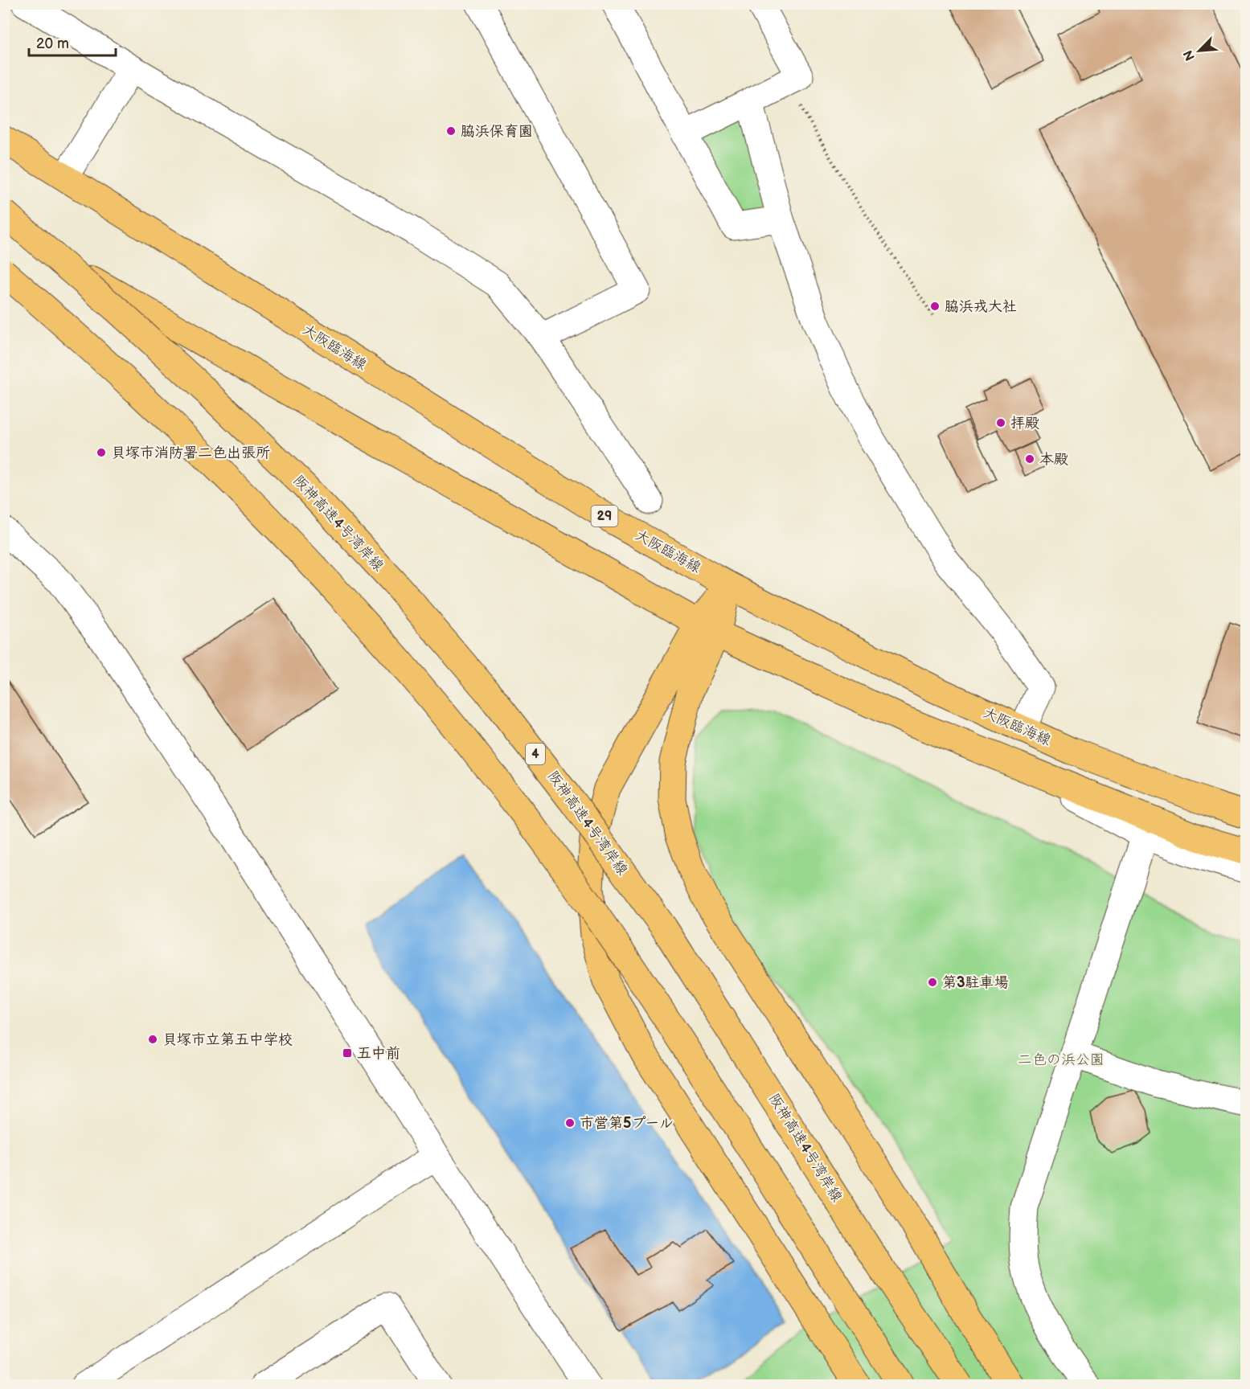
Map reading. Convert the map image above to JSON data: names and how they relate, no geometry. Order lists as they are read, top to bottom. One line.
{"streets":{"main road":["大阪臨海線","29","阪神高速4号湾岸線","4"]},"parks":["二色の浜公園"],"places":{"other":["脇浜保育園","脇浜戎大社","拝殿","貝塚市消防署二色出張所","本殿","第3駐車場","貝塚市立第五中学校","市営第5プール"],"transit":["五中前"]},"scale_bar":"20 m","north":"bottom left"}
